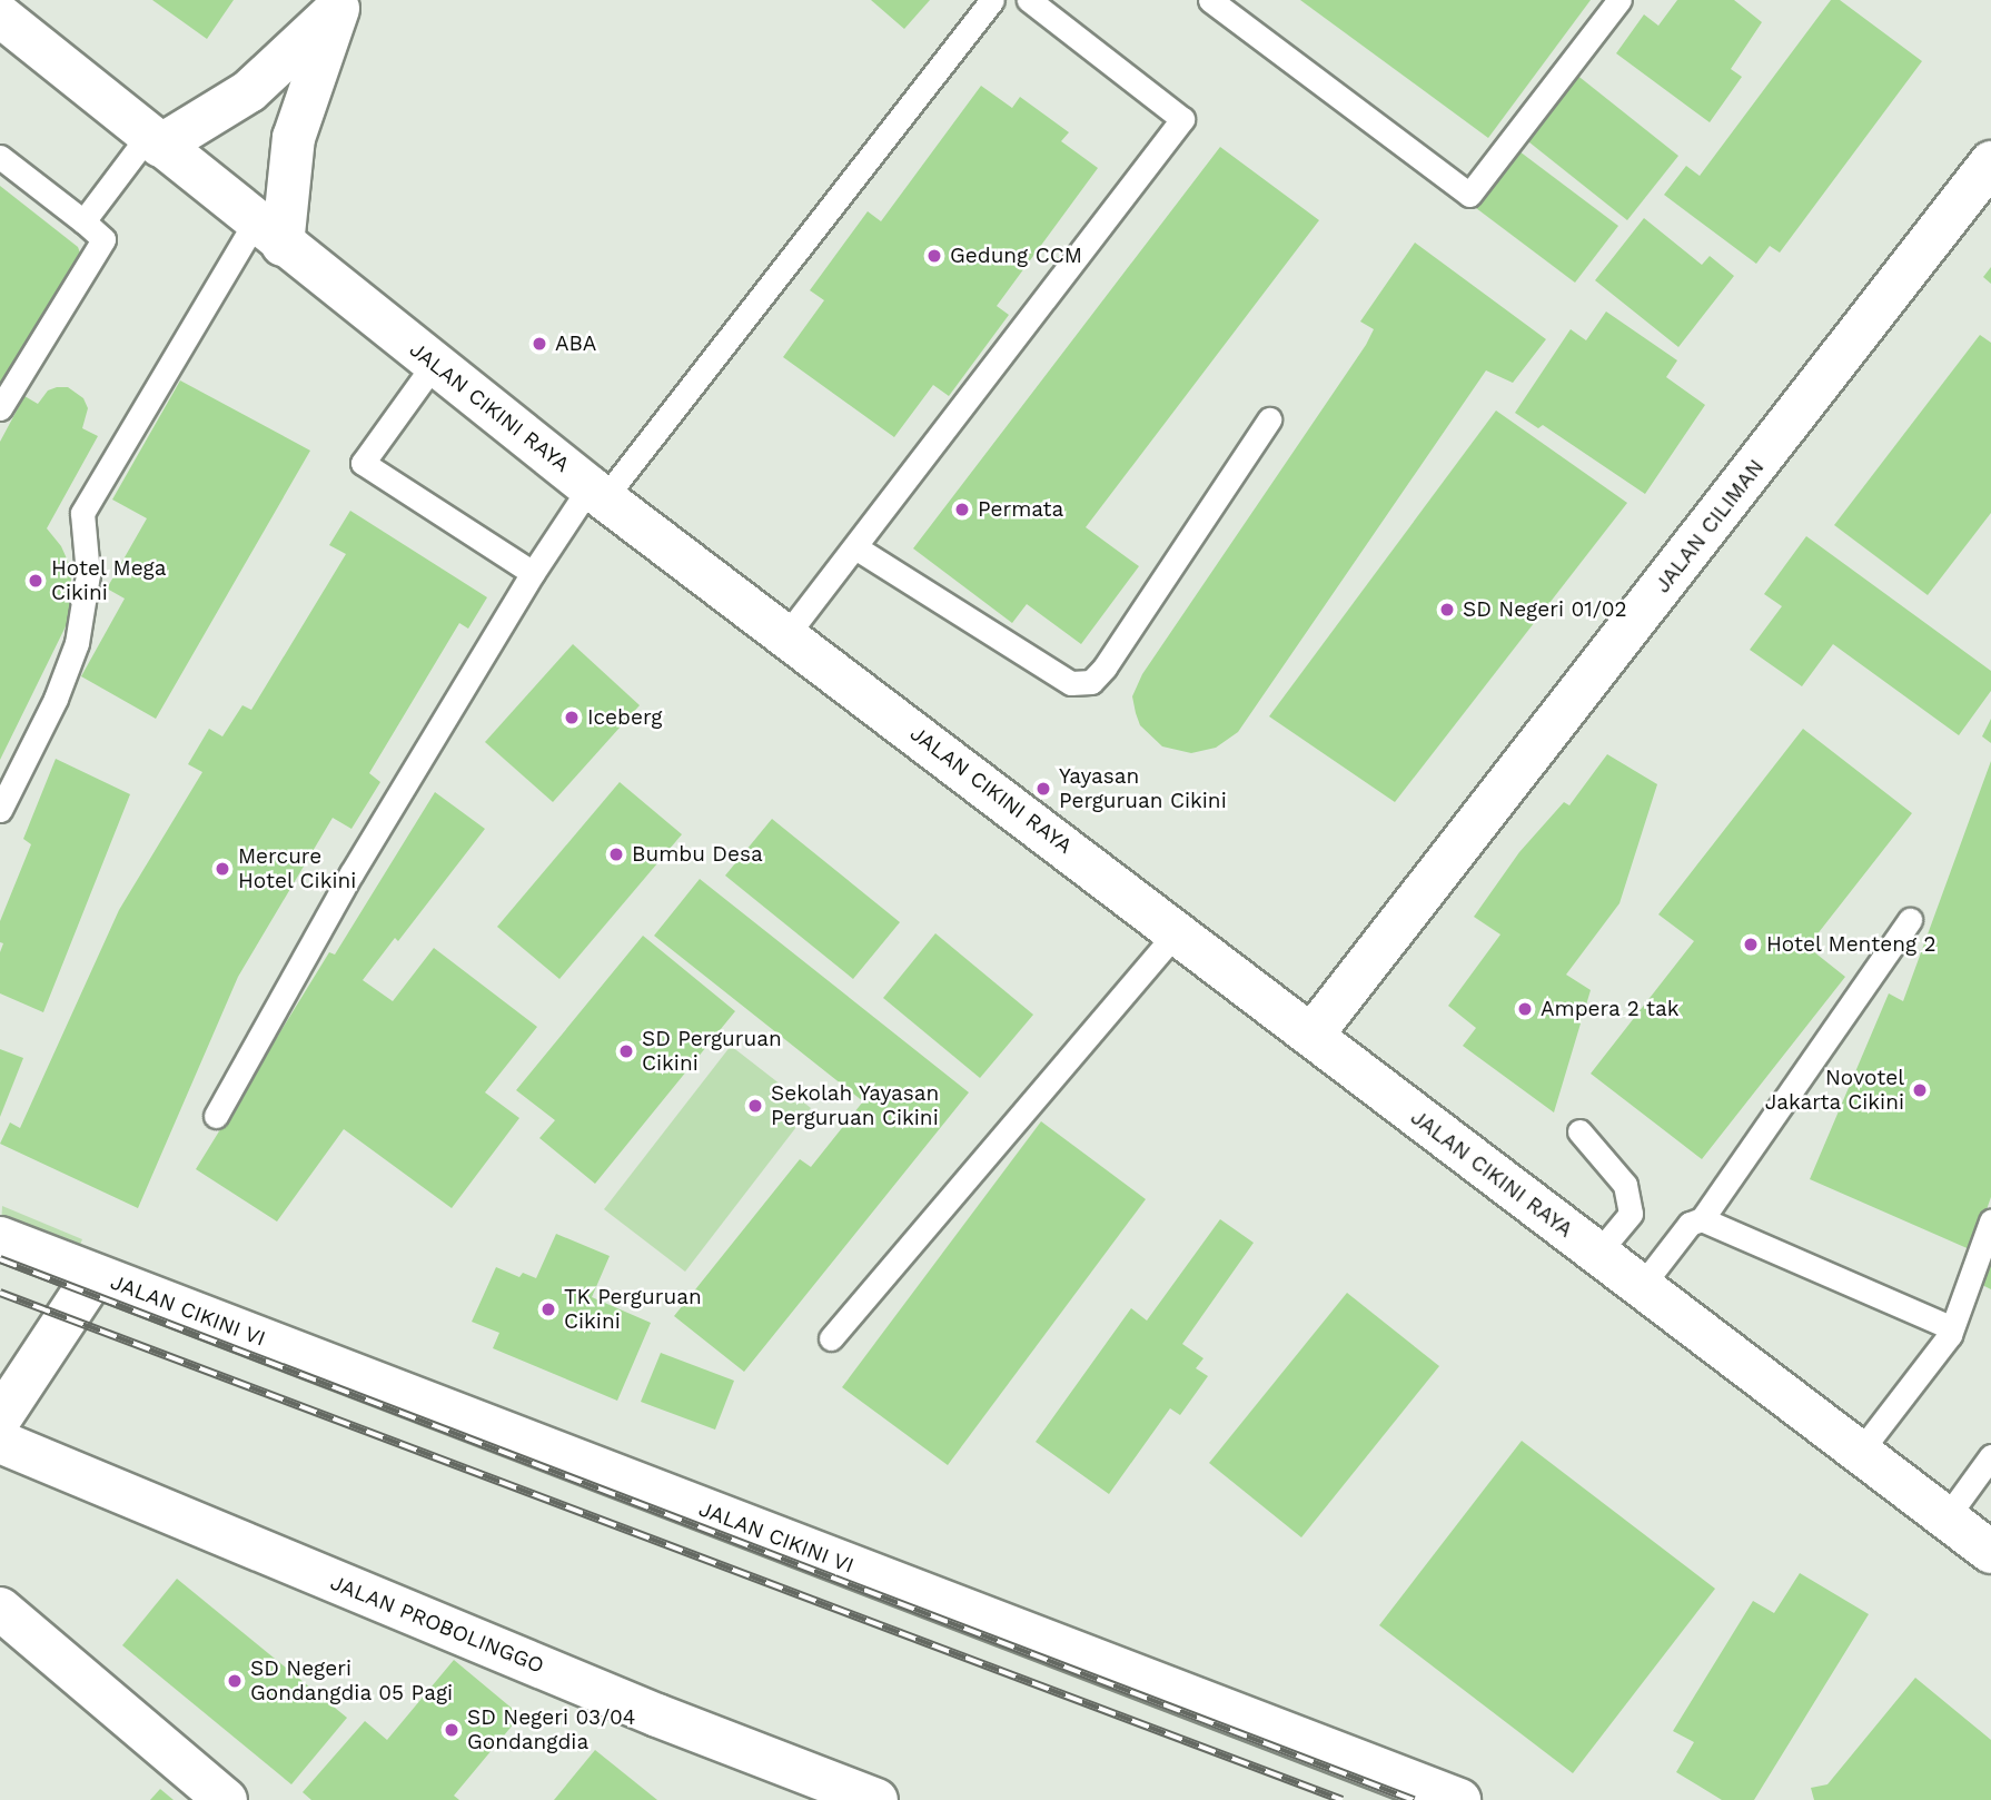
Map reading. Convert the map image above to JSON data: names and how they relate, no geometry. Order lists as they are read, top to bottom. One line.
{"streets":{"street":["JALAN CIKINI RAYA","JALAN CILIMAN","JALAN CIKINI VI","JALAN PROBOLINGGO"]},"crossings":[["JALAN CIKINI RAYA","JALAN CILIMAN"]],"places":["Gedung CCM","ABA","Permata","Hotel Mega Cikini","SD Negeri 01/02","Iceberg","Yayasan Perguruan Cikini","Bumbu Desa","Mercure Hotel Cikini","Hotel Menteng 2","Ampera 2 tak","SD Perguruan Cikini","Novotel Jakarta Cikini","Sekolah Yayasan Perguruan Cikini","TK Perguruan Cikini","SD Negeri Gondangdia 05 Pagi","SD Negeri 03/04 Gondangdia"]}
